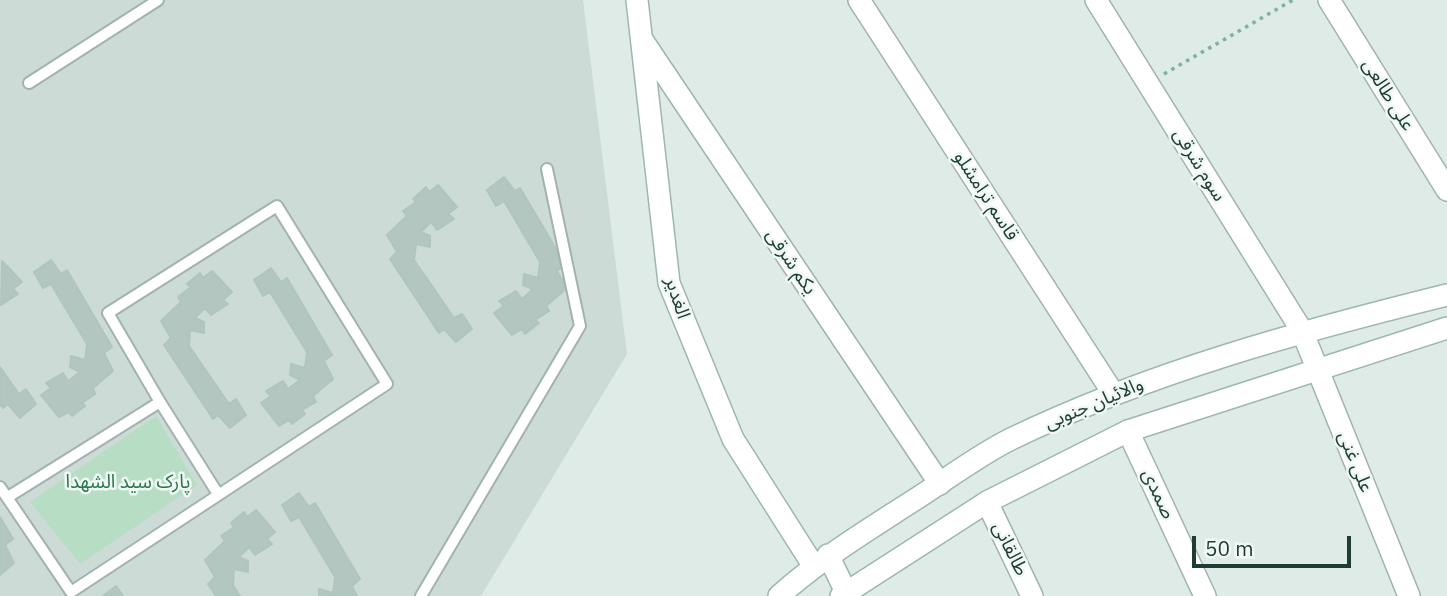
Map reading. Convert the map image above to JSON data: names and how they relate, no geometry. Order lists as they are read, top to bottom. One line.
{"streets":{"street":["علی طالعی","سوم شرقی","قاسم ترامشلو","یکم شرقی","الغدیر","والائیان جنوبی","علی غنی","صمدی","طالقانی"]},"crossings":[["سوم شرقی","والائیان جنوبی"],["سوم شرقی","علی غنی"],["قاسم ترامشلو","والائیان جنوبی"],["یکم شرقی","الغدیر"],["یکم شرقی","والائیان جنوبی"],["الغدیر","والائیان جنوبی"],["والائیان جنوبی","علی غنی"],["والائیان جنوبی","صمدی"],["والائیان جنوبی","طالقانی"]],"parks":["پارک سید الشهدا"],"scale_bar":"50 m"}
